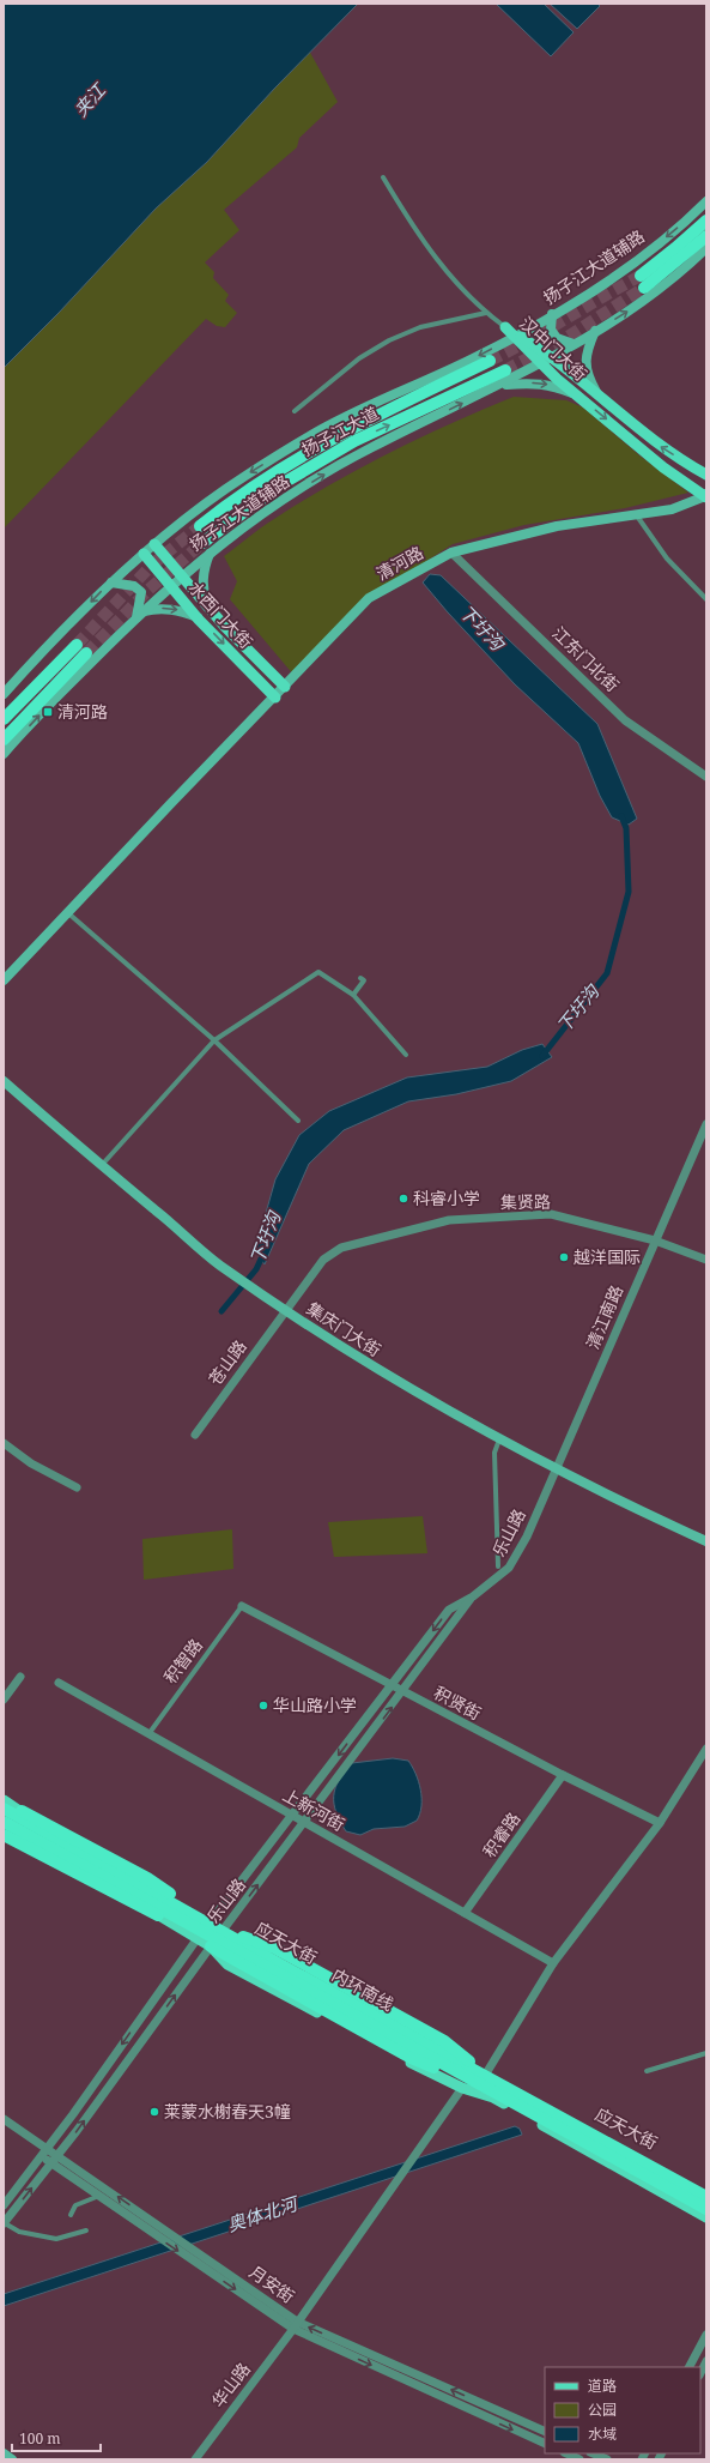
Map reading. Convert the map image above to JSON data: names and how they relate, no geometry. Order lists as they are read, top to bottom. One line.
{"streets":{"highway":["扬子江大道","内环南线"],"main road":["扬子江大道辅路","汉中门大街","清河路","水西门大街","集庆门大街","应天大街"],"street":["江东门北街","集贤路","清江南路","苍山路","乐山路","积智路","积贤街","上新河街","积睿路","月安街","华山路"]},"crossings":[["扬子江大道辅路","汉中门大街"],["扬子江大道辅路","扬子江大道"],["扬子江大道辅路","水西门大街"],["汉中门大街","清河路"],["清河路","水西门大街"],["清河路","江东门北街"],["集贤路","清江南路"],["集贤路","集庆门大街"],["集贤路","苍山路"],["清江南路","集庆门大街"],["清江南路","乐山路"],["集庆门大街","苍山路"],["集庆门大街","乐山路"],["乐山路","积贤街"],["乐山路","上新河街"],["乐山路","应天大街"],["乐山路","月安街"],["积智路","积贤街"],["积智路","上新河街"],["积贤街","积睿路"],["上新河街","积睿路"],["月安街","华山路"]],"water":["夹江","下圩沟","奥体北河"],"places":{"transit":["清河路"],"other":["科睿小学","越洋国际","华山路小学","莱蒙水榭春天3幢"]},"legend":["道路","公园","水域"],"scale_bar":"100 m"}
